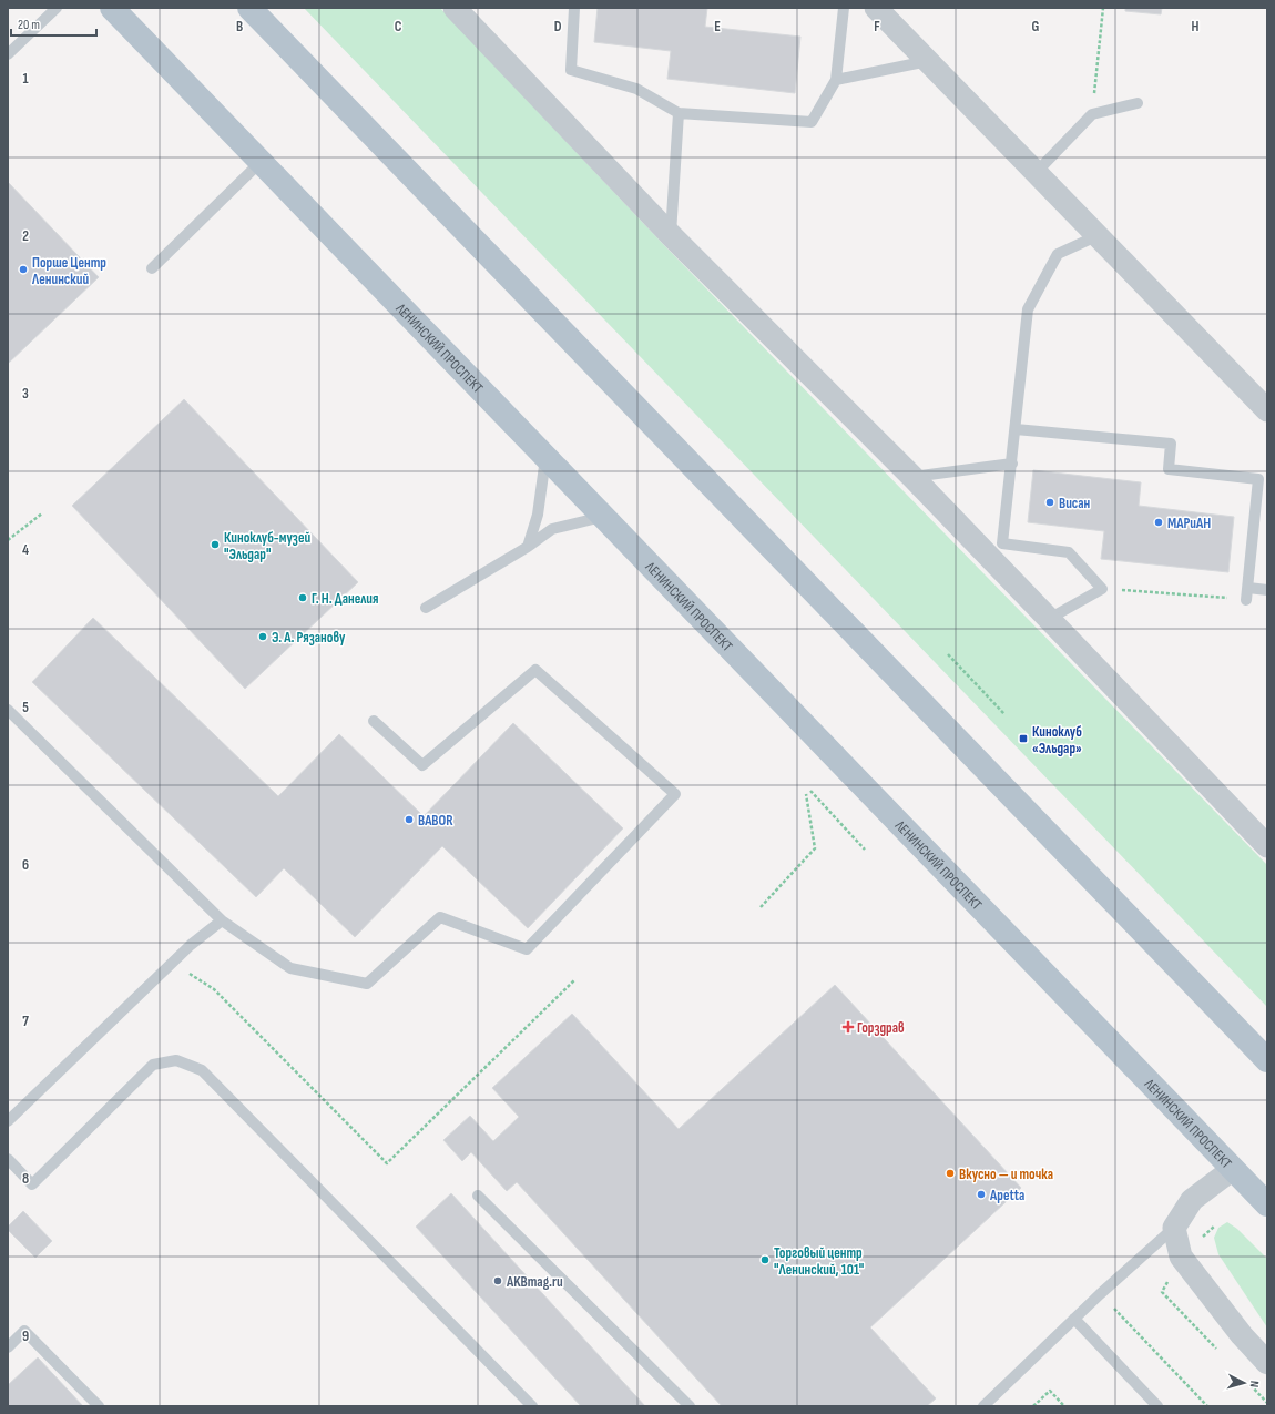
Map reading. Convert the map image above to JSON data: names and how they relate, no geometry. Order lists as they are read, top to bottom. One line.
{"streets":{"main road":["ЛЕНИНСКИЙ ПРОСПЕКТ"]},"places":{"other":["Порше Центр Ленинский","Висан","МАРиАН","Киноклуб-музей \"Эльдар\"","Г. Н. Данелия","Э. А. Рязанову","BABOR","Вкусно — и точка","Apetta","Торговый центр \"Ленинский, 101\"","AKBmag.ru"],"transit":["Киноклуб «Эльдар»"],"health":["Горздрав"]},"scale_bar":"20 m","north":"right","grid":{"columns":["B","C","D","E","F","G","H"],"rows":["1","2","3","4","5","6","7","8","9"]}}
